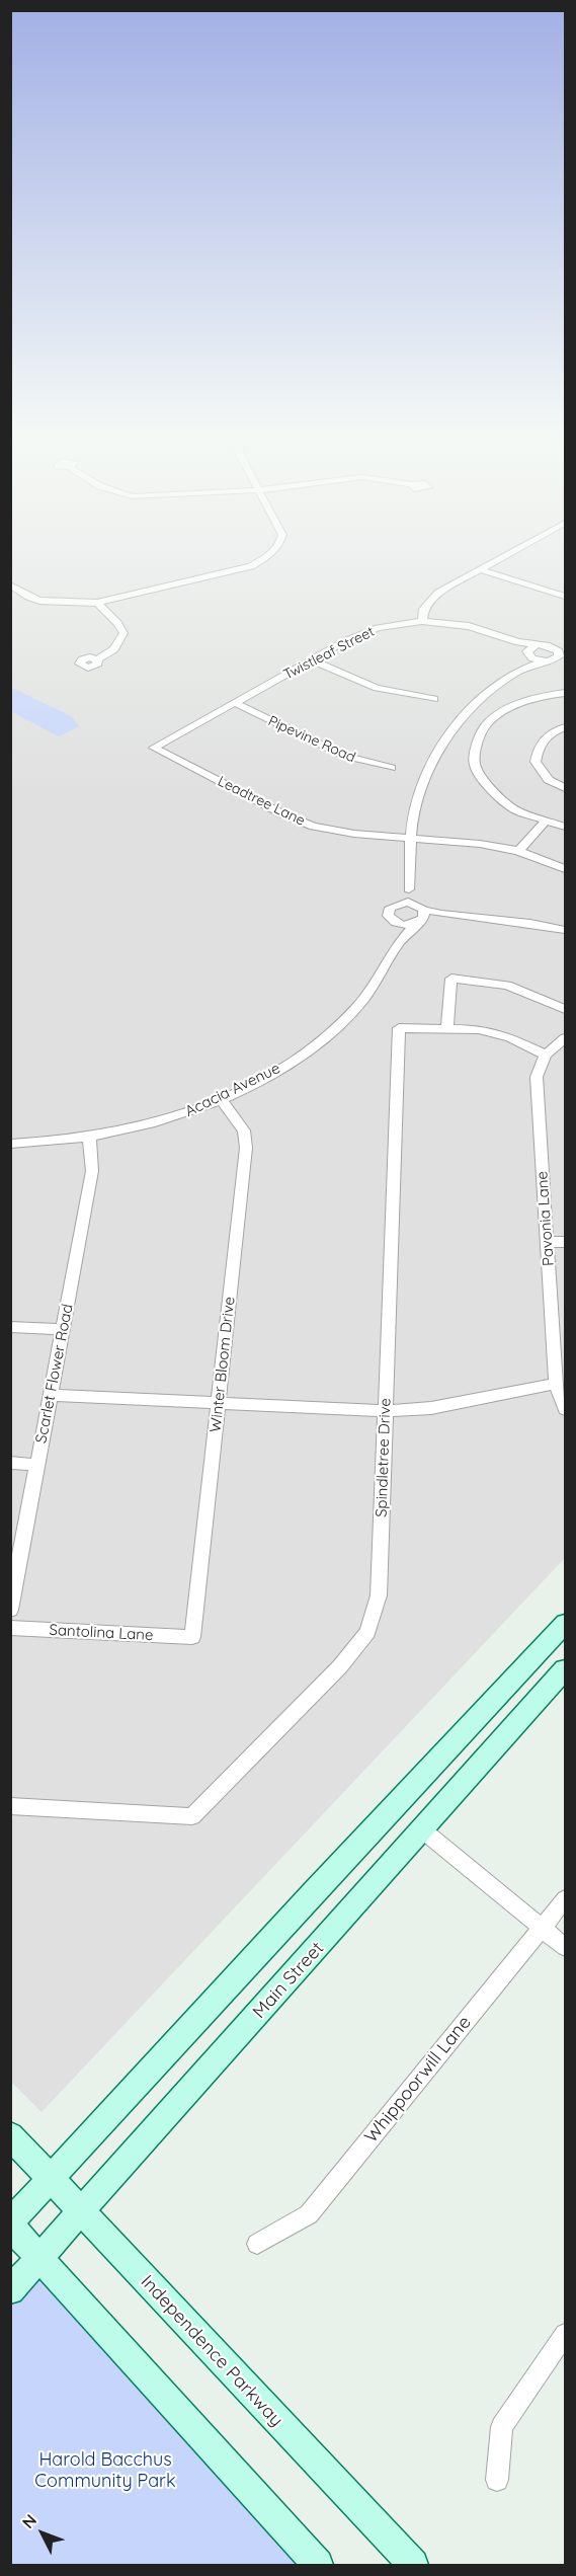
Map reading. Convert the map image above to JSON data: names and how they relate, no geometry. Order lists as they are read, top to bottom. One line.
{"streets":{"main road":["Main Street","Independence Parkway"],"street":["Twistleaf Street","Pipevine Road","Leadtree Lane","Acacia Avenue","Pavonia Lane","Winter Bloom Drive","Scarlet Flower Road","Spindletree Drive","Santolina Lane","Whippoorwill Lane"]},"crossings":[["Twistleaf Street","Pipevine Road"],["Twistleaf Street","Leadtree Lane"],["Acacia Avenue","Winter Bloom Drive"],["Acacia Avenue","Scarlet Flower Road"],["Winter Bloom Drive","Santolina Lane"],["Main Street","Independence Parkway"]],"parks":["Harold Bacchus Community Park"],"north":"top left"}
